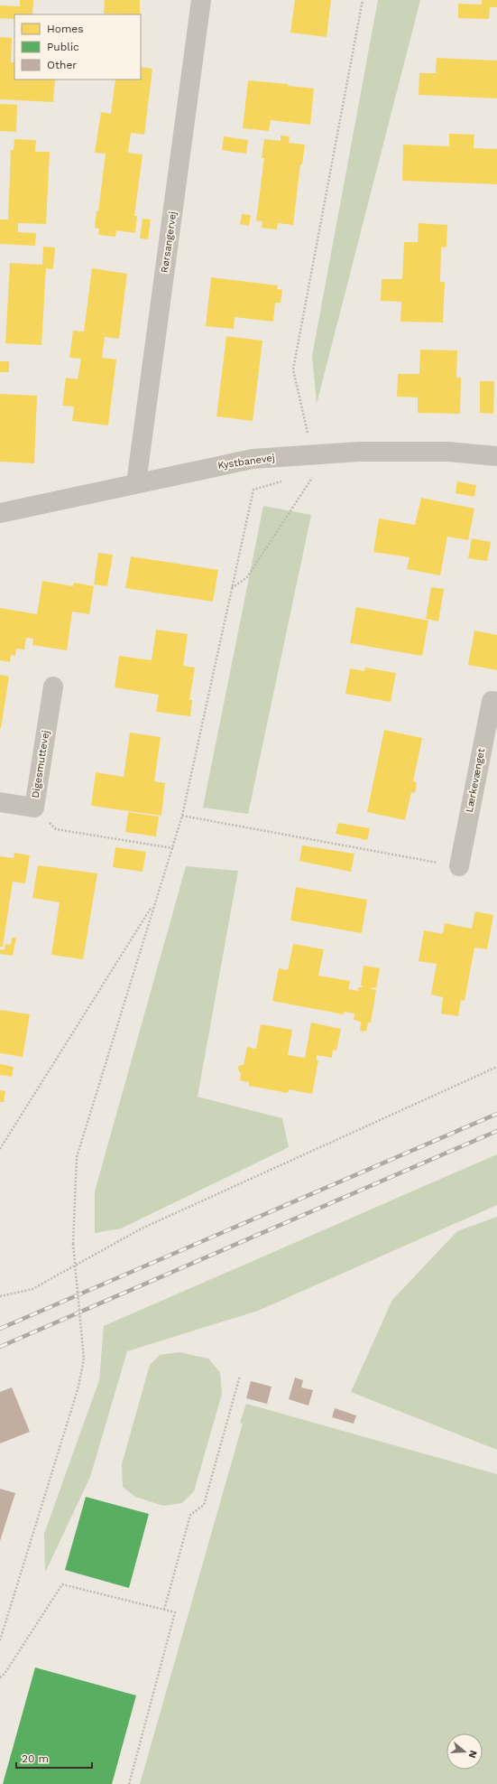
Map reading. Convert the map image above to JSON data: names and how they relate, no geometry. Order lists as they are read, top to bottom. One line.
{"streets":{"street":["Rørsangervej","Kystbanevej","Digesmuttevej","Lærkevænget"]},"crossings":[["Rørsangervej","Kystbanevej"]],"legend":["Homes","Public","Other"],"scale_bar":"20 m","north":"right"}
